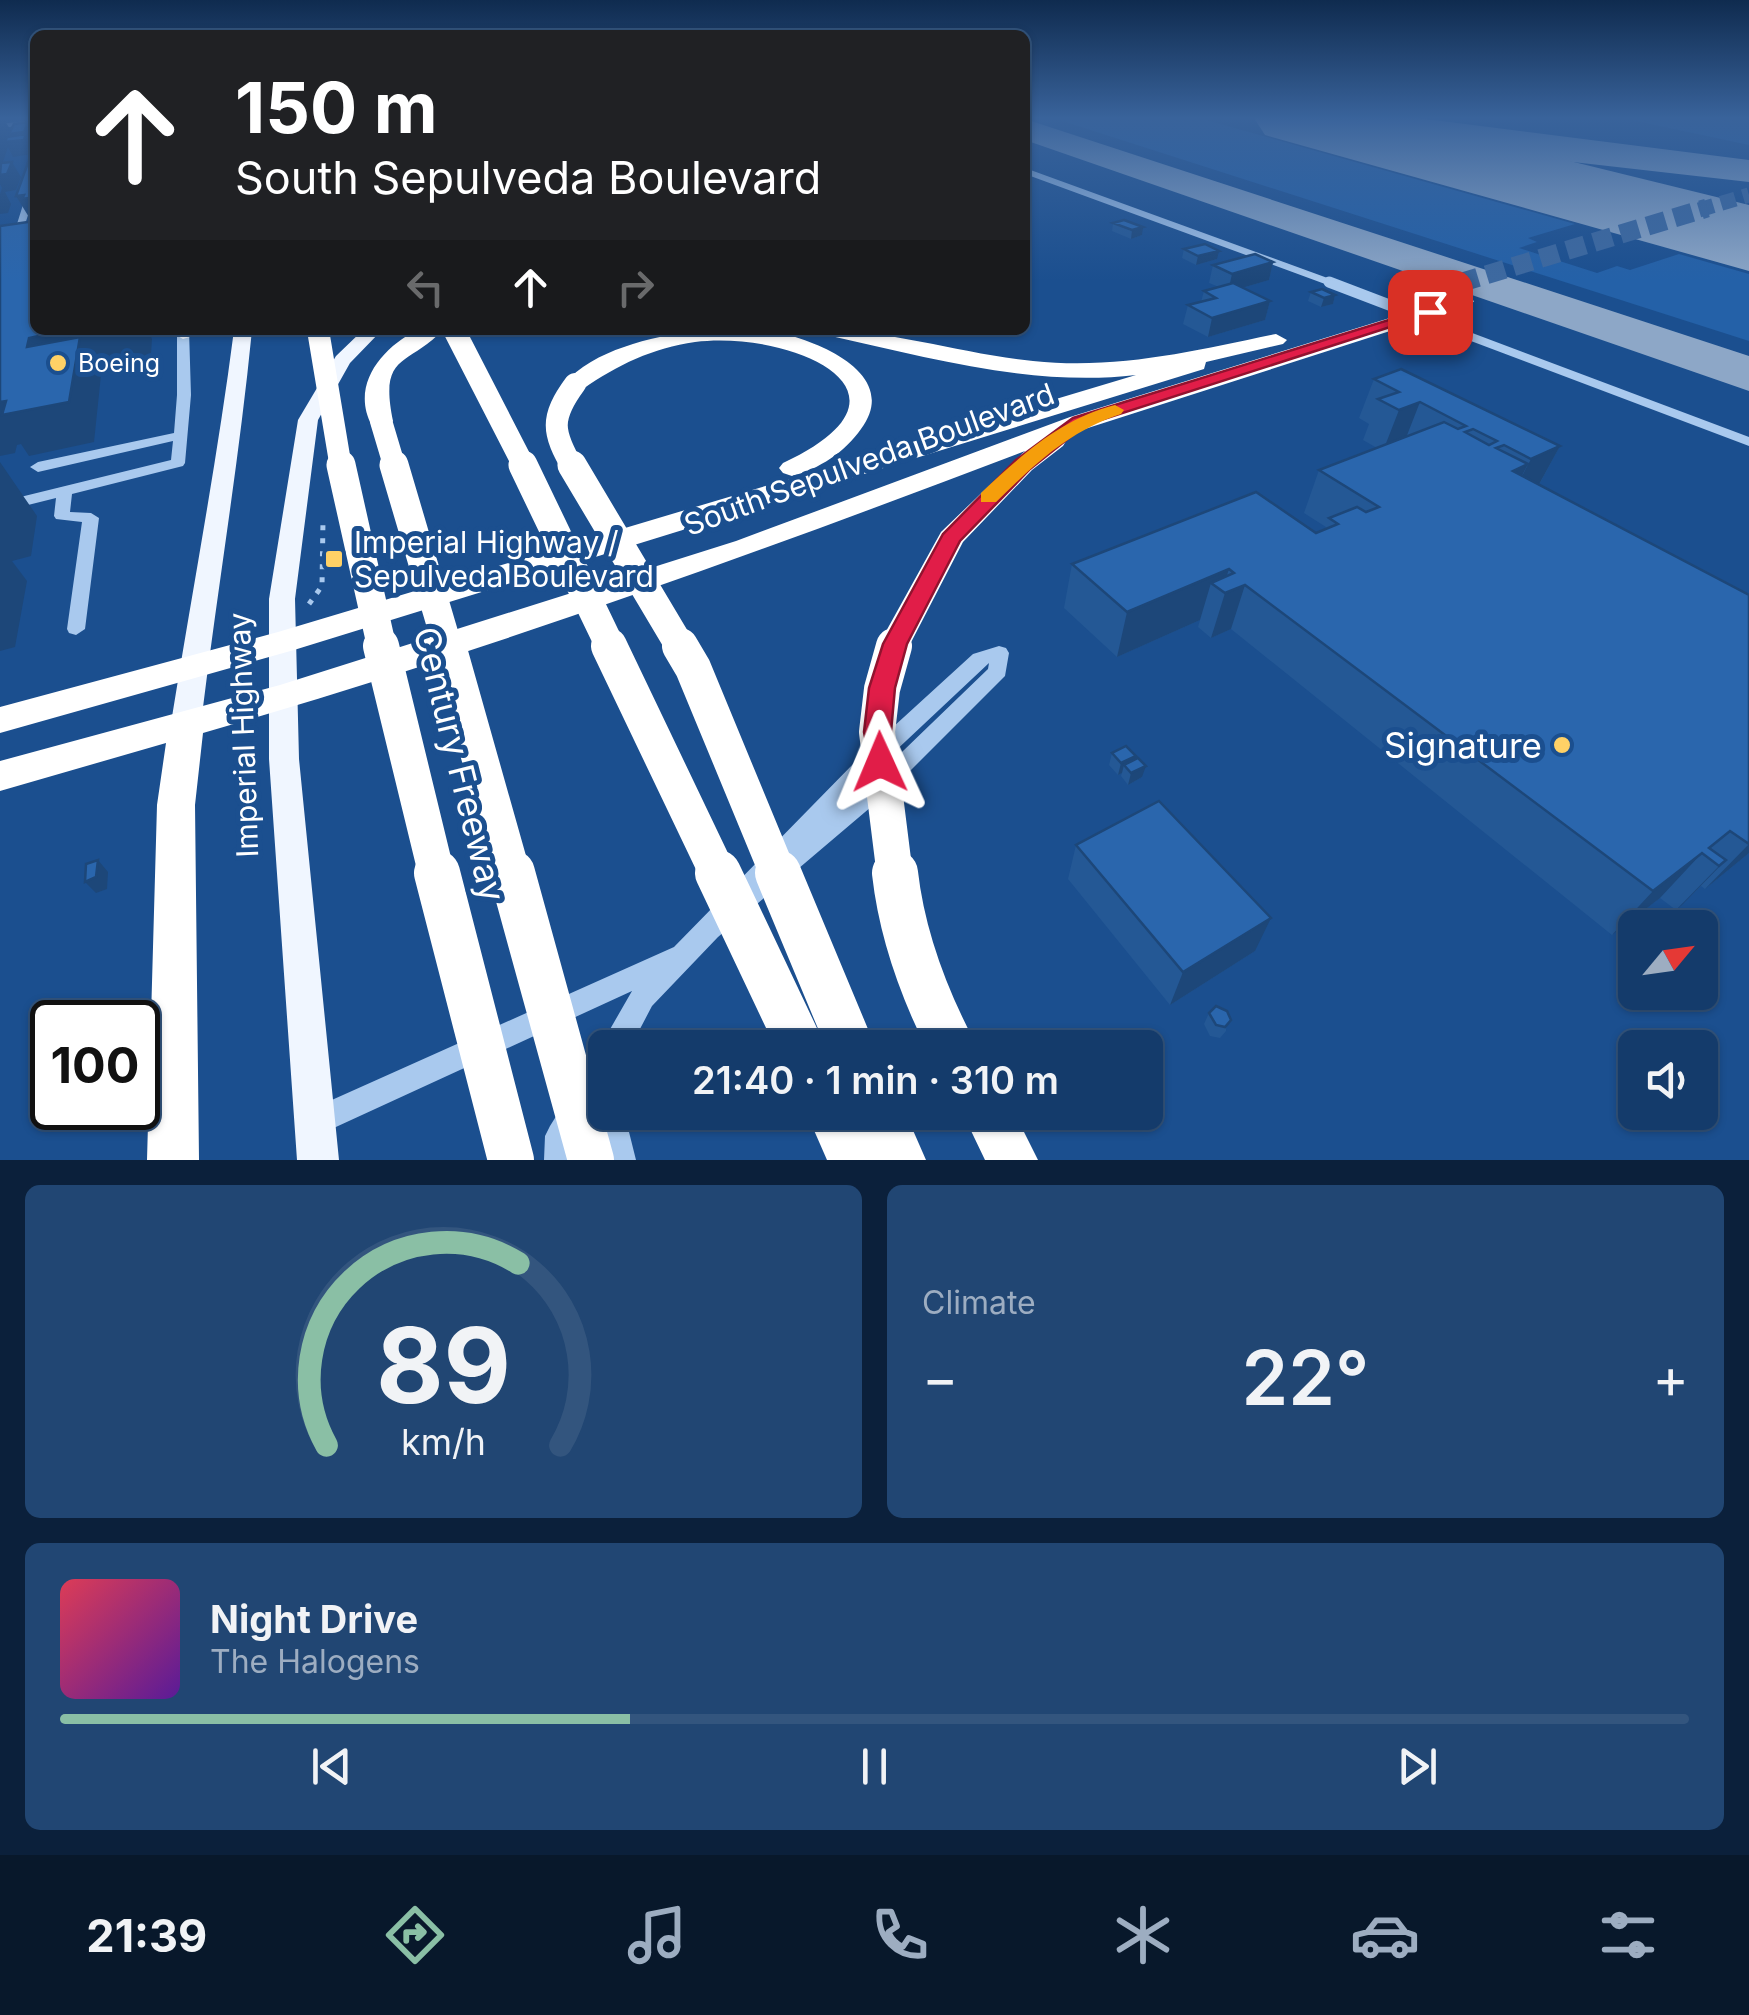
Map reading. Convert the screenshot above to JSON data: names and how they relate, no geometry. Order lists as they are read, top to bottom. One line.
{"streets":{"highway":["South Sepulveda Boulevard","Imperial Highway","Century Freeway"]},"crossings":[["South Sepulveda Boulevard","Imperial Highway"]],"places":{"other":["Boeing","Signature"],"transit":["Imperial Highway / Sepulveda Boulevard"]},"north":"top right","page":{"turn":["150 m","South Sepulveda Boulevard"],"limit":"100","trip":"21:40 · 1 min · 310 m","tile":"Climate","heat":["−","22°","+"],"song":["Night Drive","The Halogens"],"tabs":"21:39","gauge":["89","km/h"]}}
